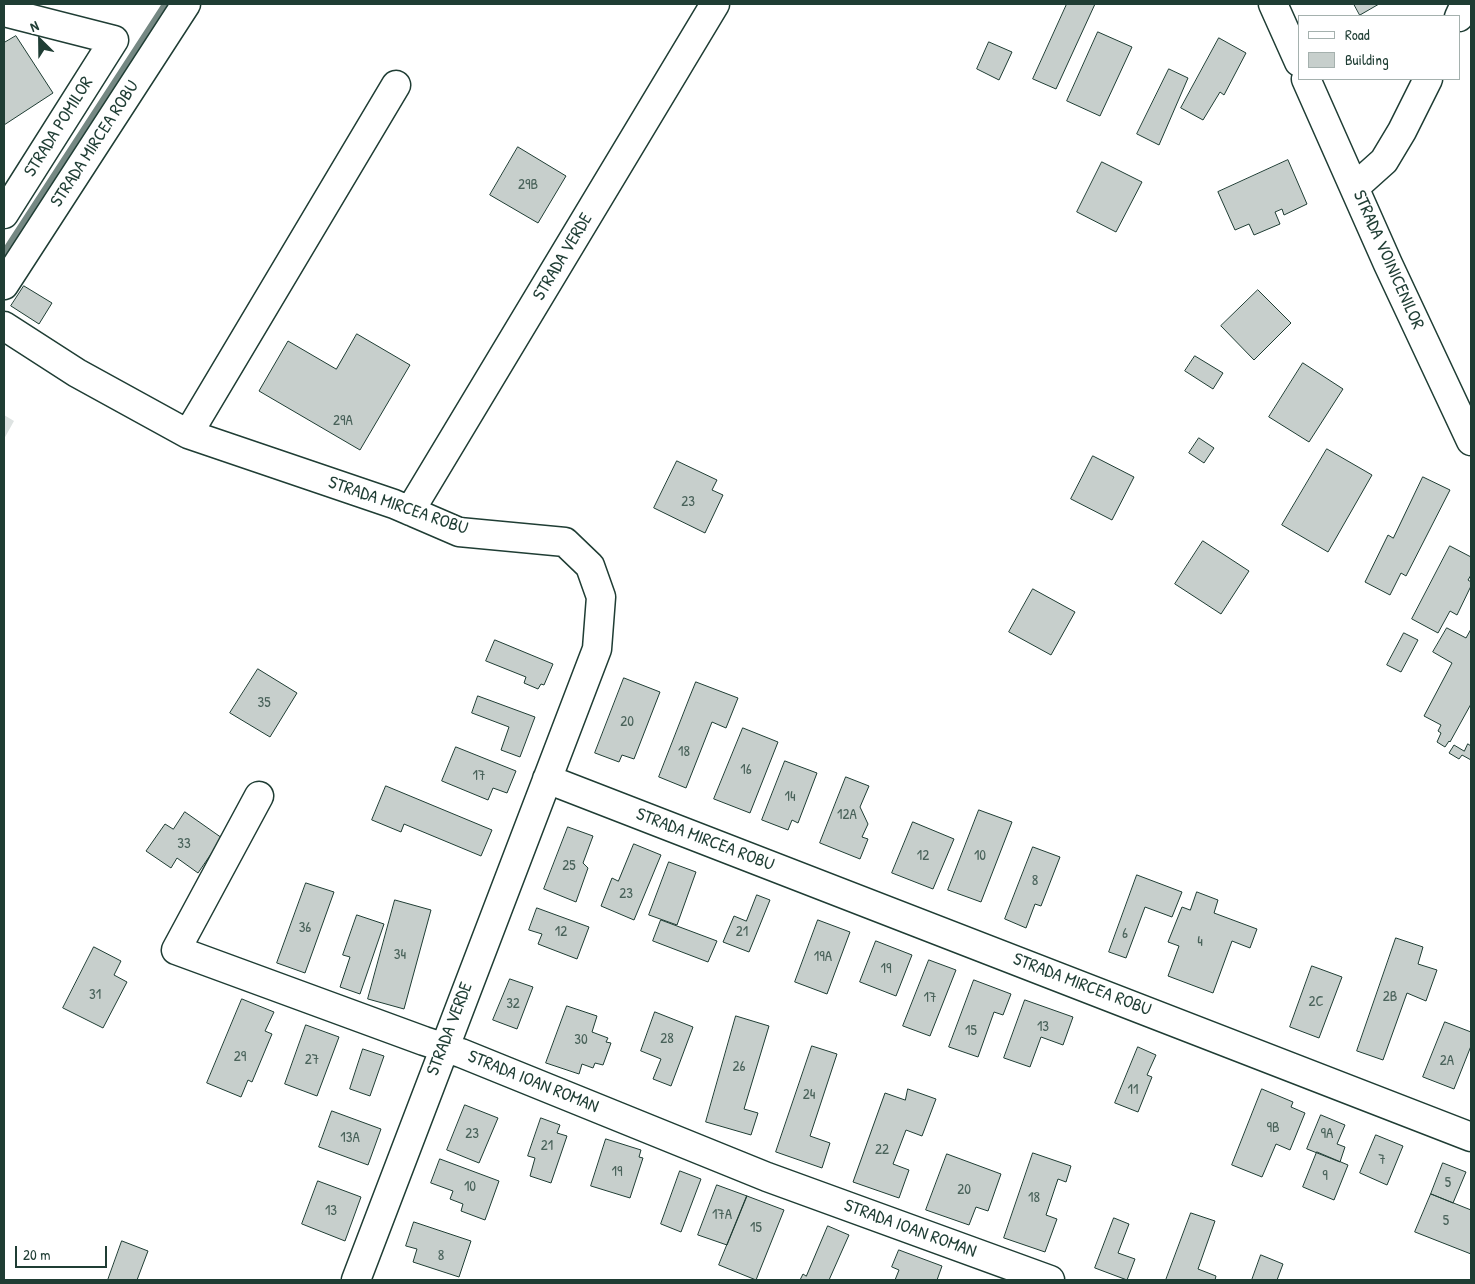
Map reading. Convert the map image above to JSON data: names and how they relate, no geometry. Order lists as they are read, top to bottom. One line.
{"streets":{"street":["STRADA POMILOR","STRADA MIRCEA ROBU","STRADA VERDE","STRADA VOINICENILOR","STRADA IOAN ROMAN"]},"crossings":[["STRADA MIRCEA ROBU","STRADA VERDE"],["STRADA VERDE","STRADA IOAN ROMAN"]],"house_numbers":["29B","29A","23","35","20","18","16","17","14","12A","33","12","10","25","8","23","36","12","21","6","4","34","19A","19","31","2B","17","2C","32","13","15","28","30","29","27","2A","26","11","24","9B","23","9A","13A","21","22","7","19","9","5","10","20","18","13","17A","5","15","8"],"legend":["Road","Building"],"scale_bar":"20 m","north":"top left"}
